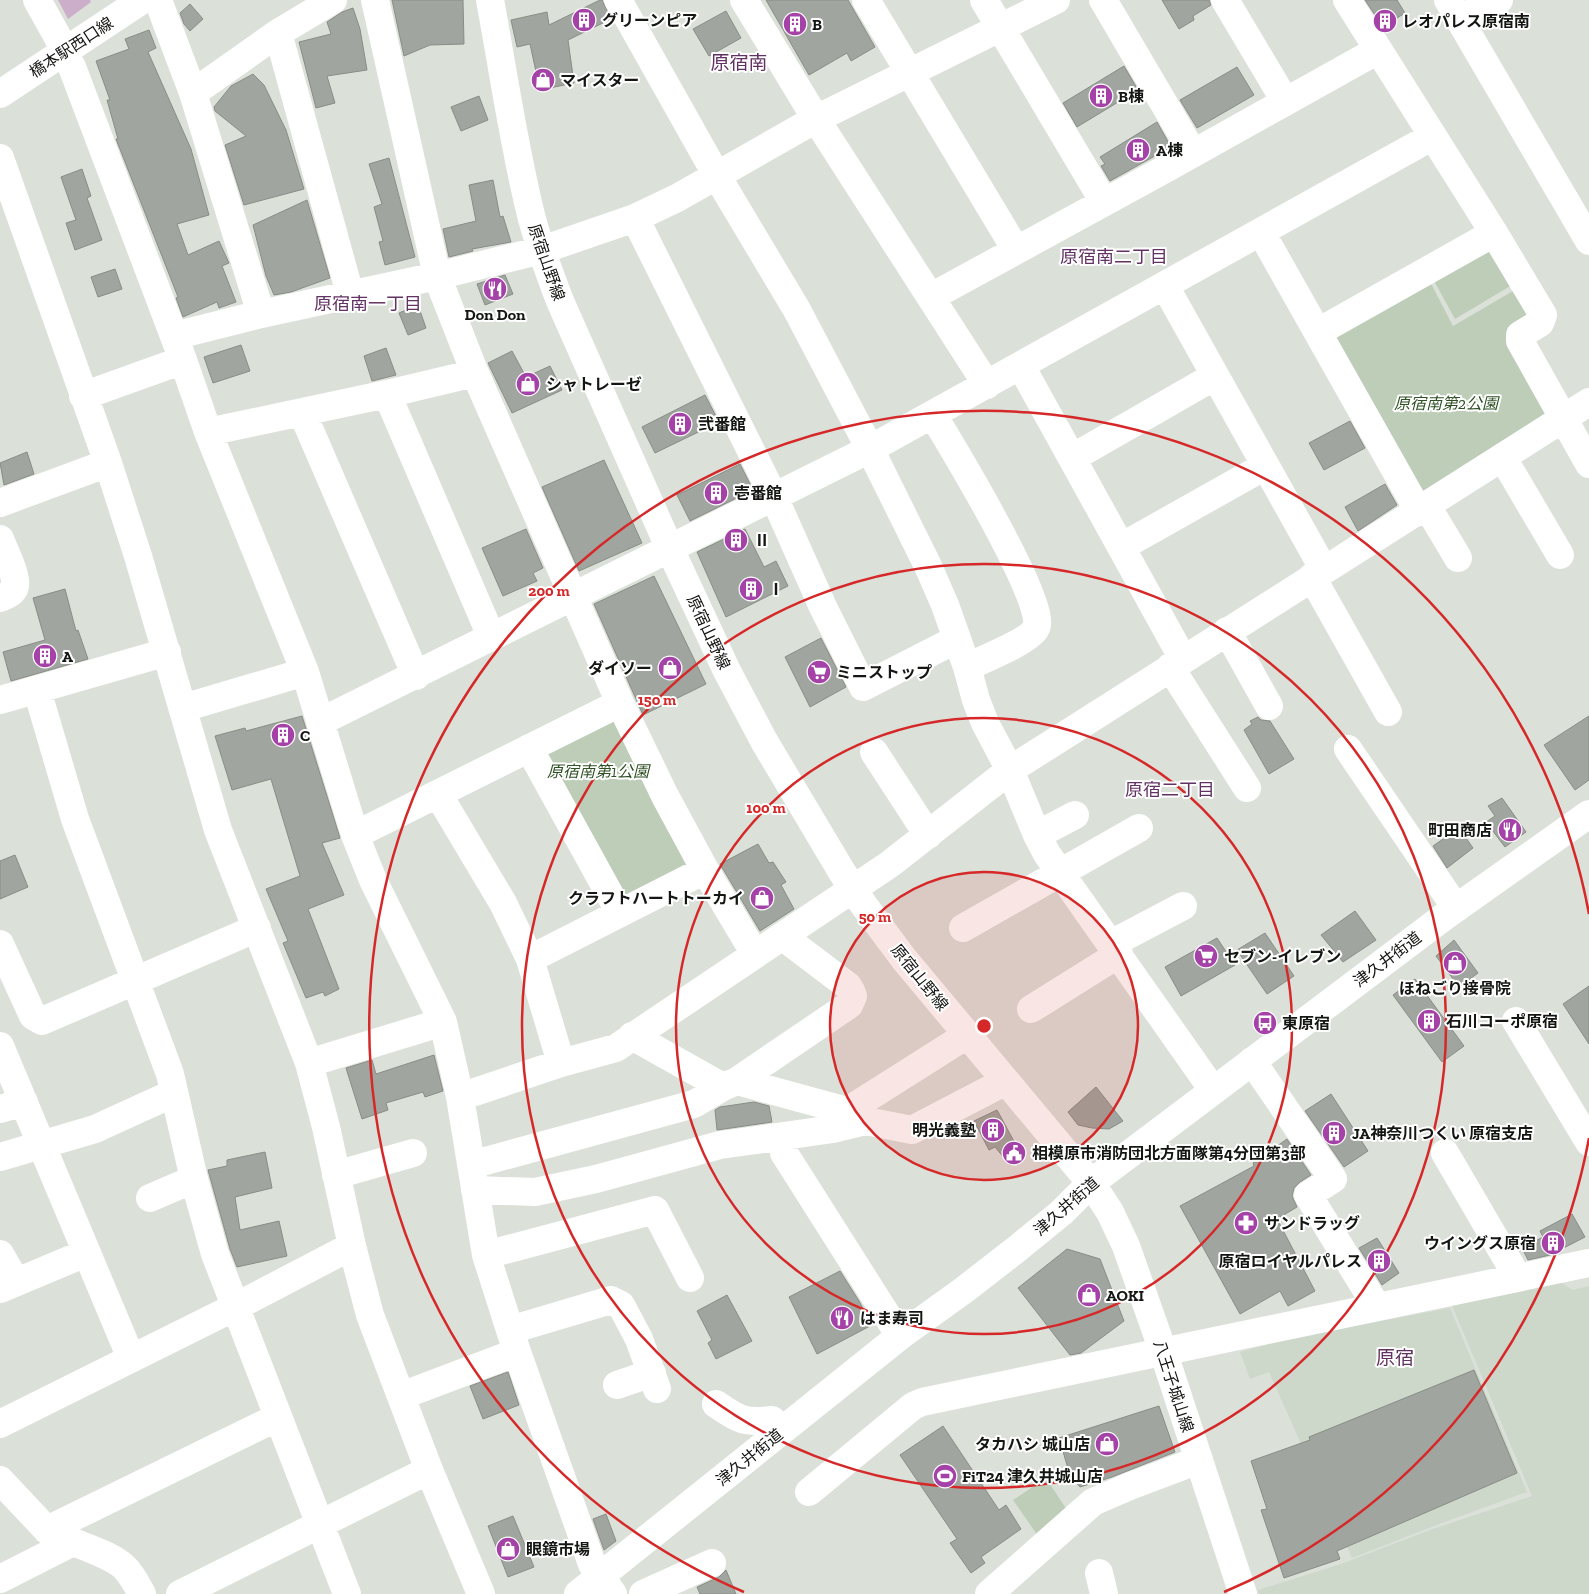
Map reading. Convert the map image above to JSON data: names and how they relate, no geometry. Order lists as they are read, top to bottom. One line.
{"streets":{"main road":["橋本駅西口線","原宿山野線","津久井街道","八王子城山線"]},"crossings":[["原宿山野線","津久井街道"],["原宿山野線","八王子城山線"],["津久井街道","八王子城山線"]],"districts":["原宿南","原宿南二丁目","原宿南一丁目","原宿二丁目","原宿"],"parks":["原宿南第2公園","原宿南第1公園"],"places":{"building":["グリーンピア","レオパレス原宿南","B","B棟","A棟","弐番館","壱番館","Ⅱ","Ⅰ","A","C","石川コーポ原宿","明光義塾","JA神奈川つくい 原宿支店","ウイングス原宿","原宿ロイヤルパレス"],"shop":["マイスター","シャトレーゼ","ダイソー","クラフトハートトーカイ","ほねごり接骨院","AOKI","タカハシ 城山店","眼鏡市場"],"restaurant":["Don Don","町田商店","はま寿司"],"supermarket":["ミニストップ","セブン-イレブン"],"bus stop":["東原宿"],"public building":["相模原市消防団北方面隊第4分団第3部"],"pharmacy":["サンドラッグ"],"sports":["FiT24 津久井城山店"]},"rings":["200 m","150 m","100 m","50 m"]}
